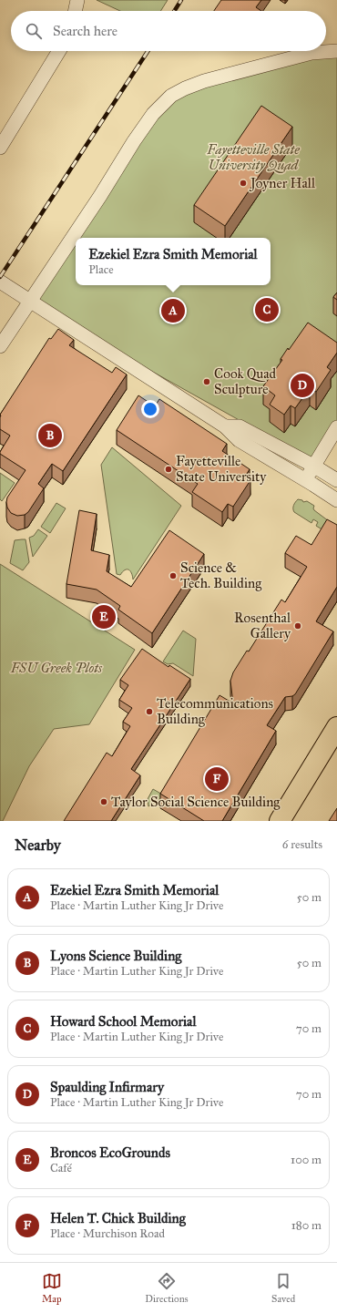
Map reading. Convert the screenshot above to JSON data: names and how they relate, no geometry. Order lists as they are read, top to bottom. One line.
{"parks":["Fayetteville State University Quad","FSU Greek Plots"],"places":["Joyner Hall","Cook Quad Sculpture","Fayetteville State University","Science & Tech. Building","Rosenthal Gallery","Telecommunications Building","Taylor Social Science Building"],"page":{"search":"Search here","popup":["Ezekiel Ezra Smith Memorial","Place"],"pins":["C","A","D","B","E","F"],"heading":["Nearby","6 results"],"list":[{"mark":"A","name":"Ezekiel Ezra Smith Memorial","note":"Place · Martin Luther King Jr Drive","value":"50 m"},{"mark":"B","name":"Lyons Science Building","note":"Place · Martin Luther King Jr Drive","value":"50 m"},{"mark":"C","name":"Howard School Memorial","note":"Place · Martin Luther King Jr Drive","value":"70 m"},{"mark":"D","name":"Spaulding Infirmary","note":"Place · Martin Luther King Jr Drive","value":"70 m"},{"mark":"E","name":"Broncos EcoGrounds","note":"Café","value":"100 m"},{"mark":"F","name":"Helen T. Chick Building","note":"Place · Murchison Road","value":"180 m"}],"nav":["Map","Directions","Saved"]}}
